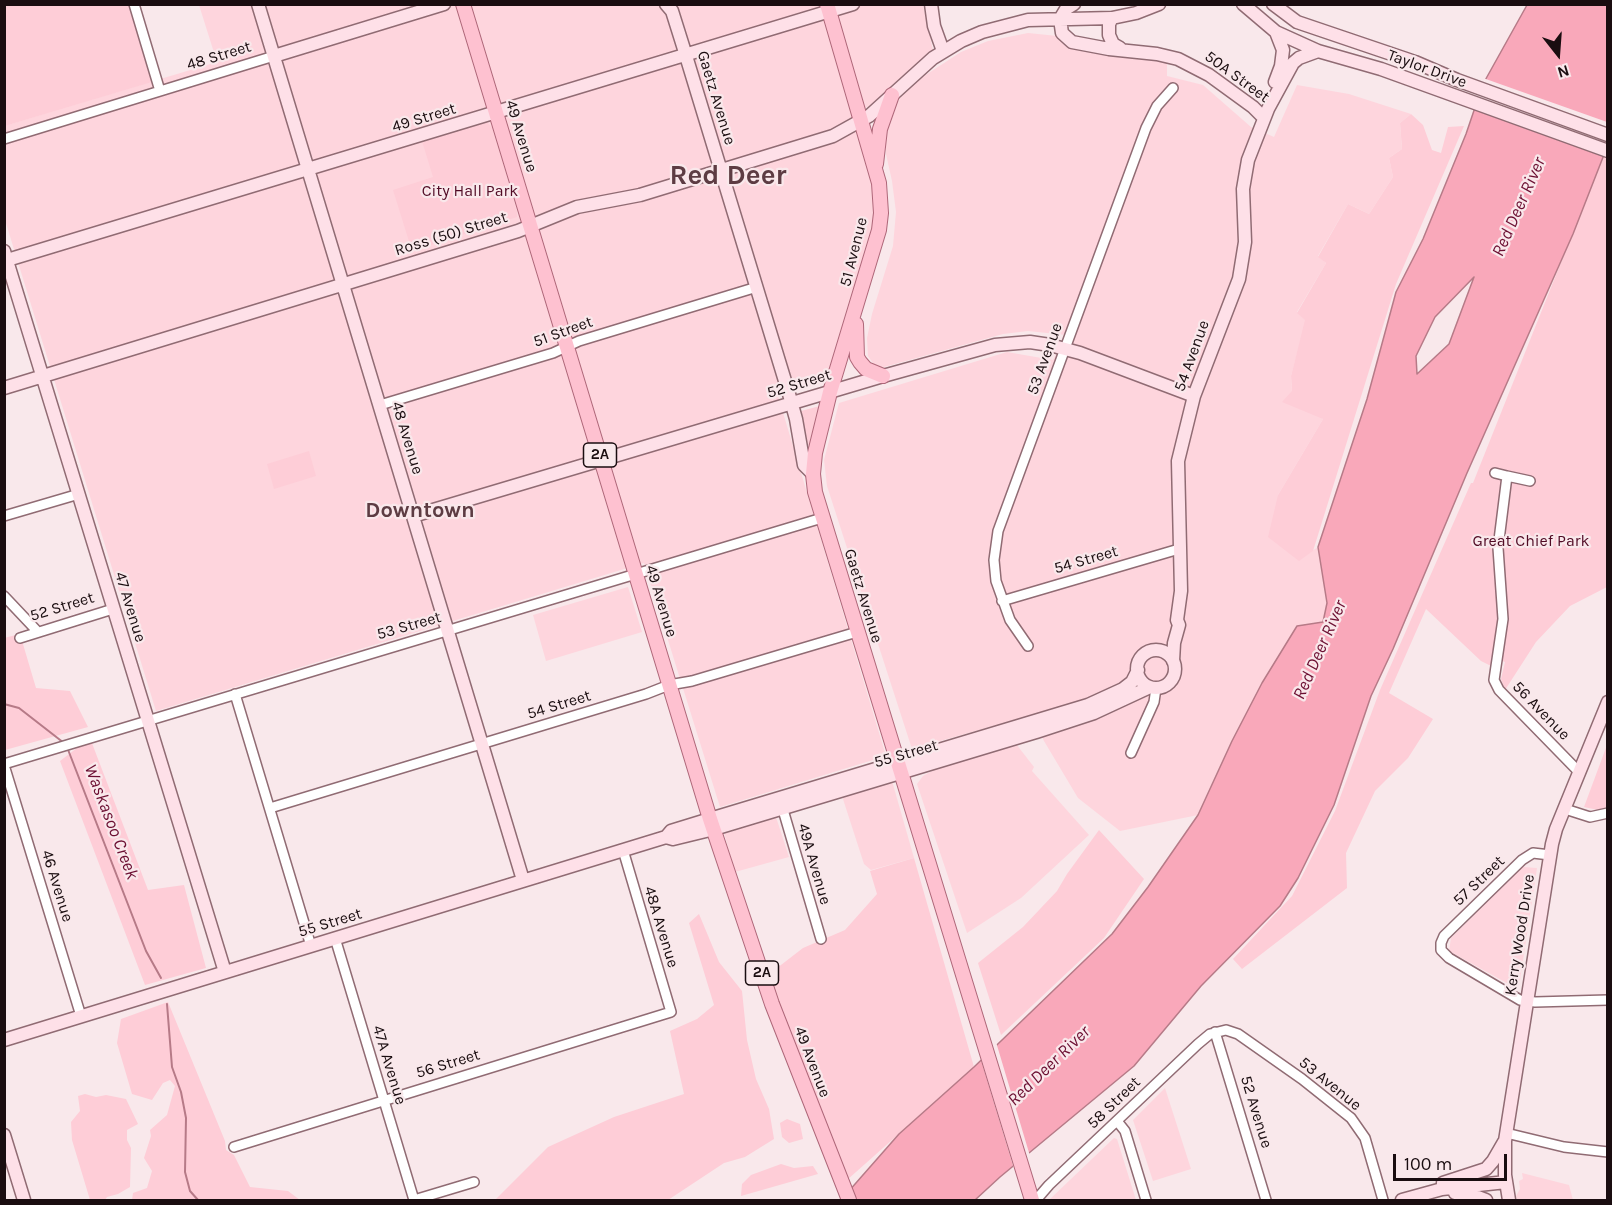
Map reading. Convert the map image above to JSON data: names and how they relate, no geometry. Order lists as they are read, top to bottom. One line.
{"streets":{"main road":["Gaetz Avenue","49 Avenue","51 Avenue","2A"],"street":["48 Street","Taylor Drive","50A Street","49 Street","Ross (50) Street","51 Street","54 Avenue","53 Avenue","52 Street","48 Avenue","54 Street","47 Avenue","53 Street","56 Avenue","55 Street","49A Avenue","57 Street","46 Avenue","48A Avenue","Kerry Wood Drive","56 Street","47A Avenue","58 Street","52 Avenue"]},"crossings":[["48 Street","48 Avenue"],["50A Street","Ross (50) Street"],["50A Street","54 Avenue"],["Gaetz Avenue","49 Street"],["Gaetz Avenue","Ross (50) Street"],["Gaetz Avenue","51 Avenue"],["Gaetz Avenue","51 Street"],["Gaetz Avenue","52 Street"],["Gaetz Avenue","54 Street"],["Gaetz Avenue","53 Street"],["Gaetz Avenue","55 Street"],["Gaetz Avenue","58 Street"],["49 Street","49 Avenue"],["49 Street","51 Avenue"],["49 Street","48 Avenue"],["49 Street","47 Avenue"],["49 Avenue","Ross (50) Street"],["49 Avenue","51 Street"],["49 Avenue","52 Street"],["49 Avenue","54 Street"],["49 Avenue","53 Street"],["49 Avenue","55 Street"],["Ross (50) Street","51 Avenue"],["Ross (50) Street","48 Avenue"],["Ross (50) Street","47 Avenue"],["51 Avenue","52 Street"],["51 Street","48 Avenue"],["54 Avenue","52 Street"],["54 Avenue","54 Street"],["54 Avenue","55 Street"],["53 Avenue","52 Street"],["53 Avenue","54 Street"],["53 Avenue","58 Street"],["53 Avenue","52 Avenue"],["52 Street","48 Avenue"],["52 Street","47 Avenue"],["48 Avenue","54 Street"],["48 Avenue","53 Street"],["48 Avenue","55 Street"],["47 Avenue","53 Street"],["47 Avenue","55 Street"],["53 Street","46 Avenue"],["56 Avenue","Kerry Wood Drive"],["55 Street","49A Avenue"],["55 Street","46 Avenue"],["55 Street","48A Avenue"],["55 Street","47A Avenue"],["57 Street","Kerry Wood Drive"],["48A Avenue","56 Street"],["56 Street","47A Avenue"],["58 Street","52 Avenue"]],"districts":["Red Deer","Downtown"],"water":["Red Deer River","Waskasoo Creek"],"parks":["City Hall Park","Great Chief Park"],"scale_bar":"100 m","north":"bottom"}
